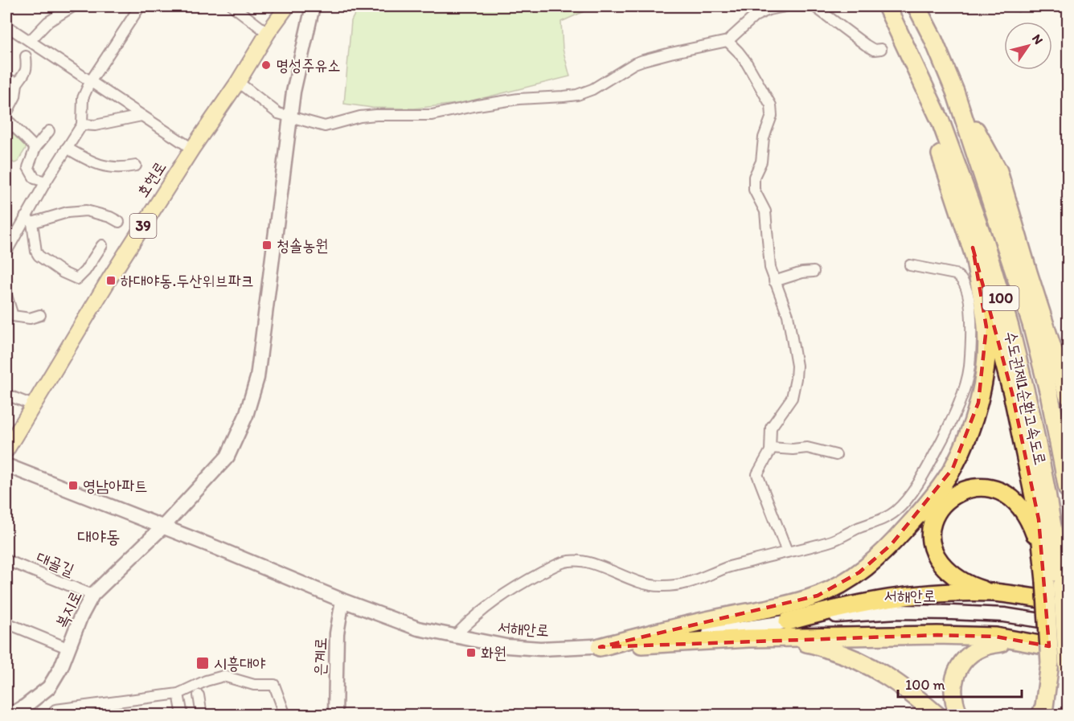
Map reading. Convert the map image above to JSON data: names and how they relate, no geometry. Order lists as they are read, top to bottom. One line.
{"streets":{"highway":["100","수도권제1순환고속도로"],"main road":["호현로","39","서해안로","복지로","은계로"],"street":["대골길"]},"crossings":[["대골길","복지로"],["서해안로","복지로"],["서해안로","은계로"]],"districts":["대야동"],"places":{"other":["명성주유소"],"transit":["청솔농원","하대야동.두산위브파크","영남아파트","화원","시흥대야"]},"scale_bar":"100 m","north":"top right"}
